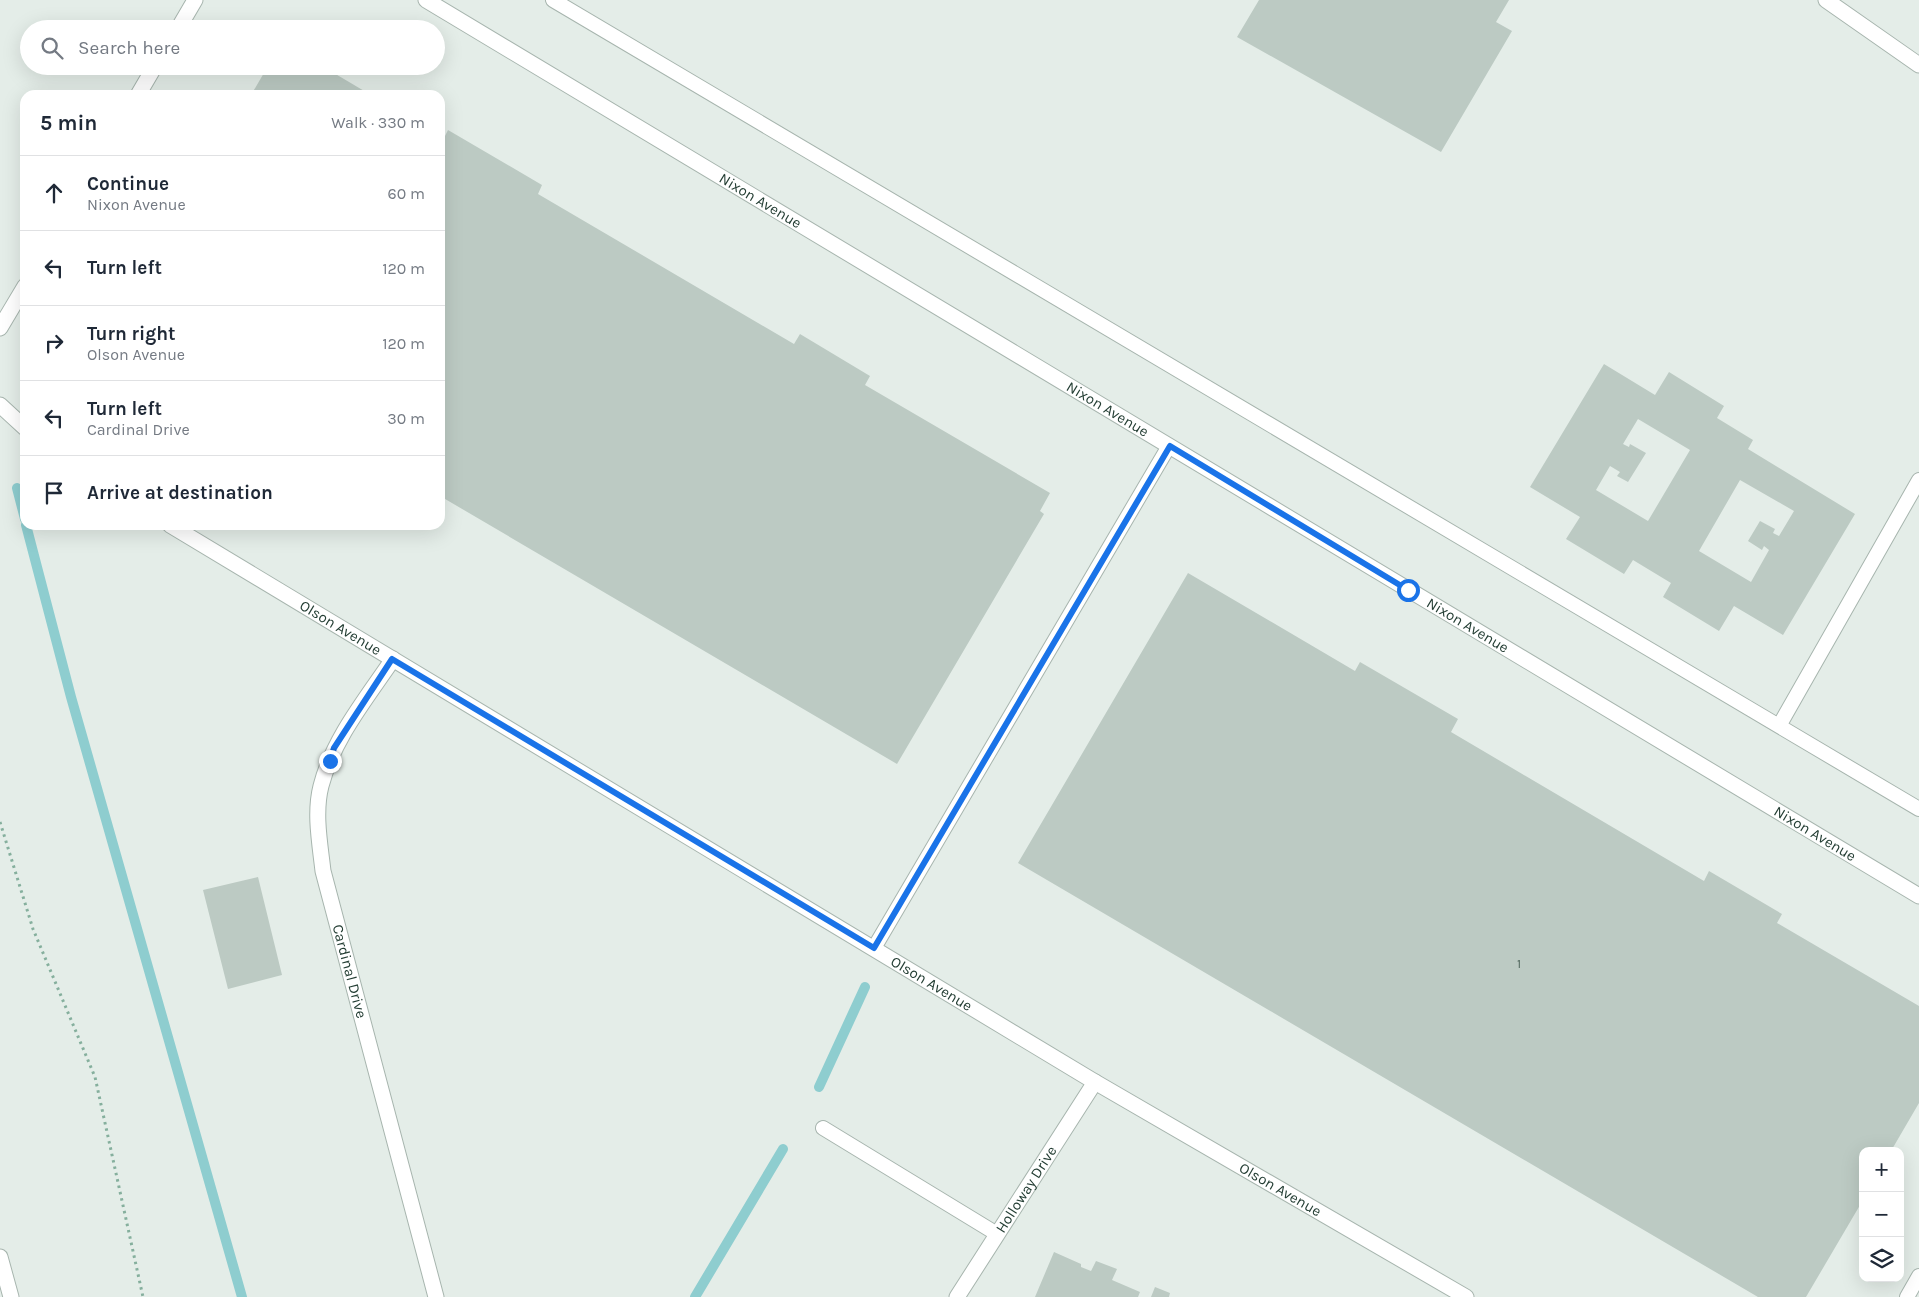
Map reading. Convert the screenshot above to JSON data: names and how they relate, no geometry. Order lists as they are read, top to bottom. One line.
{"streets":{"street":["Nixon Avenue","Olson Avenue","Cardinal Drive","Holloway Drive"]},"crossings":[["Olson Avenue","Cardinal Drive"],["Olson Avenue","Holloway Drive"]],"house_numbers":["1"],"page":{"search":"Search here","heading":["5 min","Walk · 330 m"],"list":[["Continue","Nixon Avenue","60 m"],["Turn left","120 m"],["Turn right","Olson Avenue","120 m"],["Turn left","Cardinal Drive","30 m"],"Arrive at destination"],"map_buttons":["+","−"]}}
